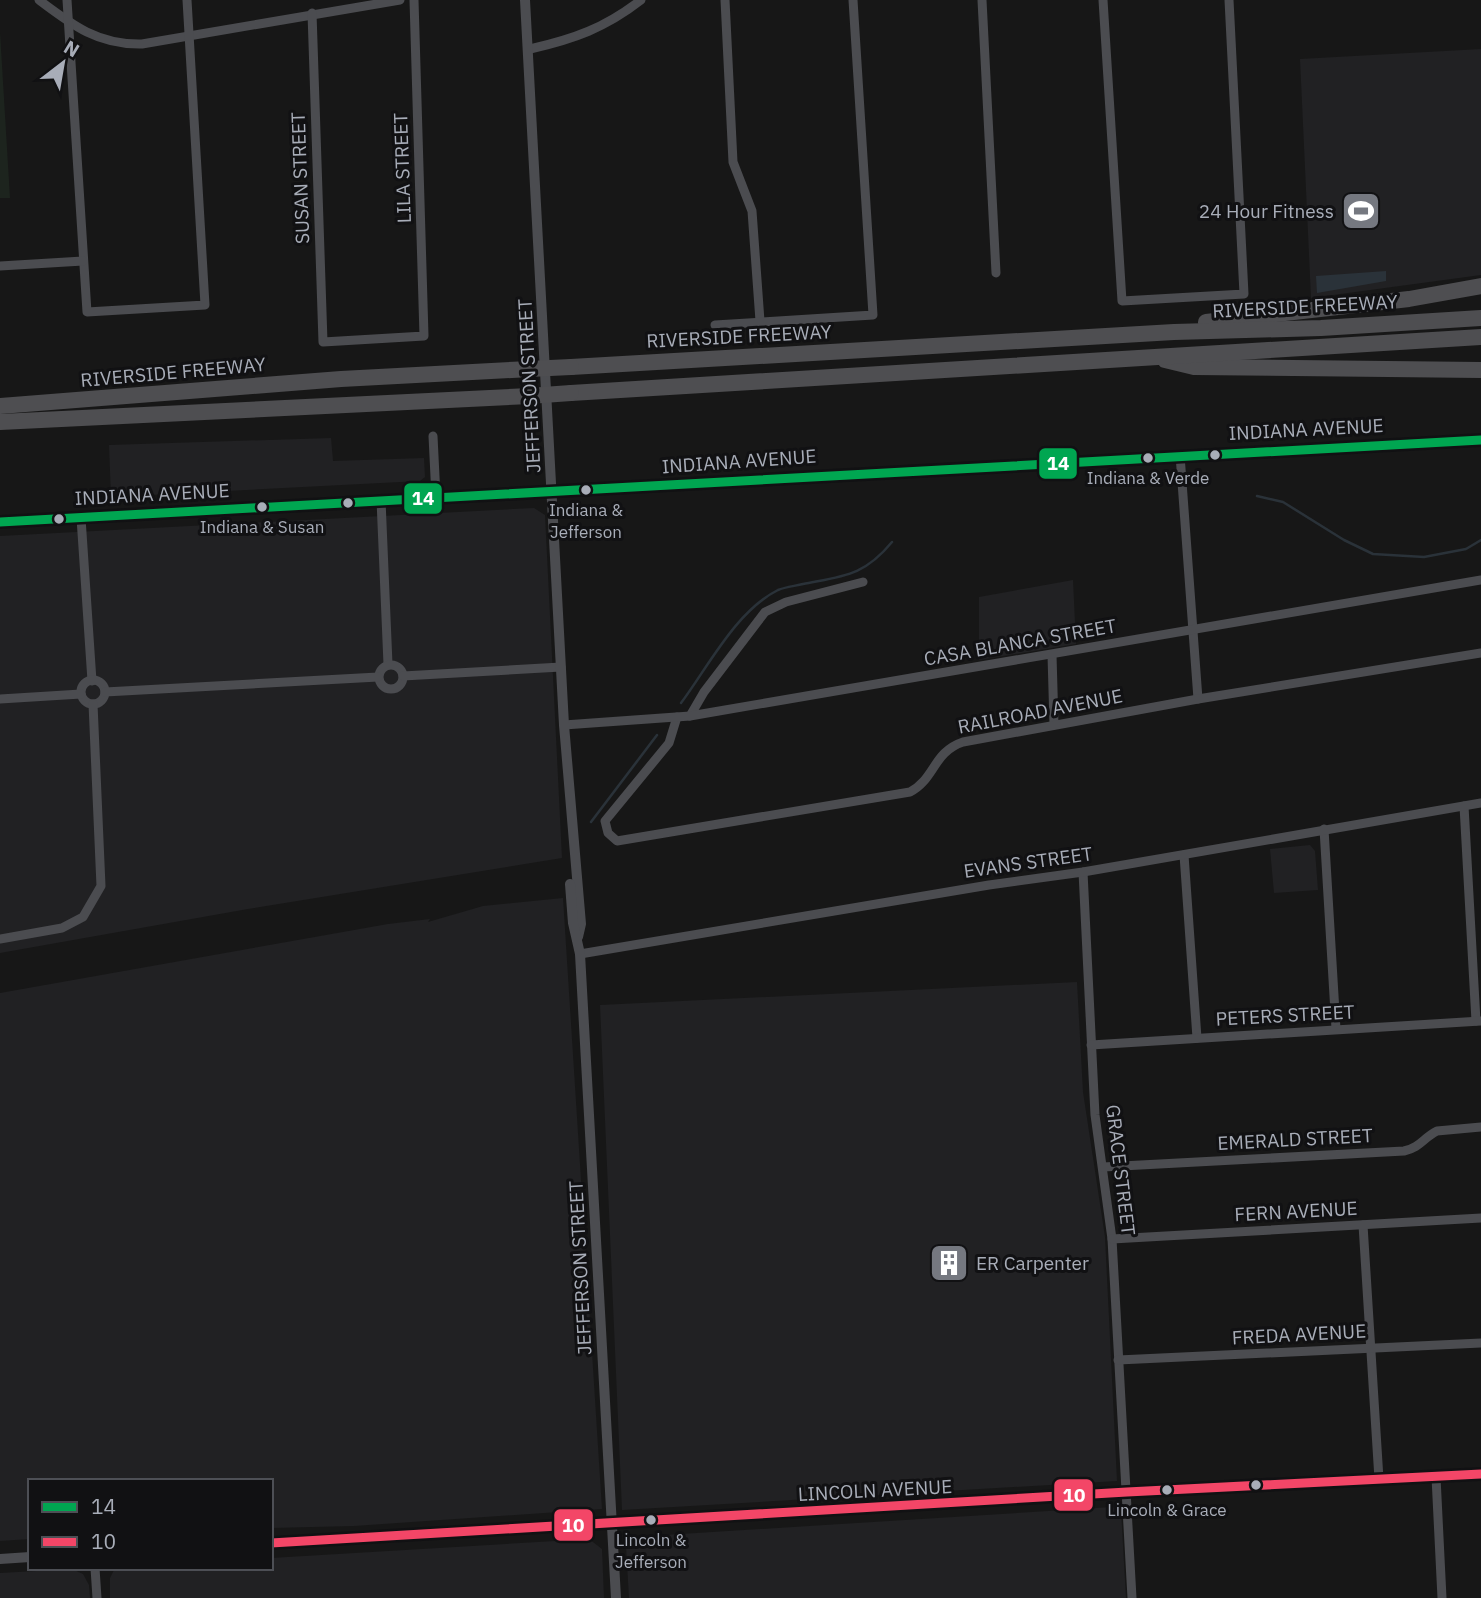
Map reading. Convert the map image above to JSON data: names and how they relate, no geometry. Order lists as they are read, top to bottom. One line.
{"streets":{"highway":["RIVERSIDE FREEWAY"],"main road":["INDIANA AVENUE"],"street":["LILA STREET","SUSAN STREET","JEFFERSON STREET","CASA BLANCA STREET","RAILROAD AVENUE","EVANS STREET","PETERS STREET","EMERALD STREET","GRACE STREET","FERN AVENUE","FREDA AVENUE","LINCOLN AVENUE"]},"crossings":[["LILA STREET","SUSAN STREET"],["JEFFERSON STREET","INDIANA AVENUE"],["JEFFERSON STREET","CASA BLANCA STREET"],["JEFFERSON STREET","EVANS STREET"],["JEFFERSON STREET","LINCOLN AVENUE"],["CASA BLANCA STREET","RAILROAD AVENUE"],["EVANS STREET","GRACE STREET"],["PETERS STREET","GRACE STREET"],["EMERALD STREET","GRACE STREET"],["GRACE STREET","FERN AVENUE"],["GRACE STREET","FREDA AVENUE"],["GRACE STREET","LINCOLN AVENUE"]],"places":{"sports":["24 Hour Fitness"],"other":["Indiana & Verde","Indiana & Jefferson","Indiana & Susan","Lincoln & Grace","Lincoln & Jefferson"],"building":["ER Carpenter"]},"lines":["transit line 14","transit line 10"],"legend":["14","10"],"north":"top right"}
